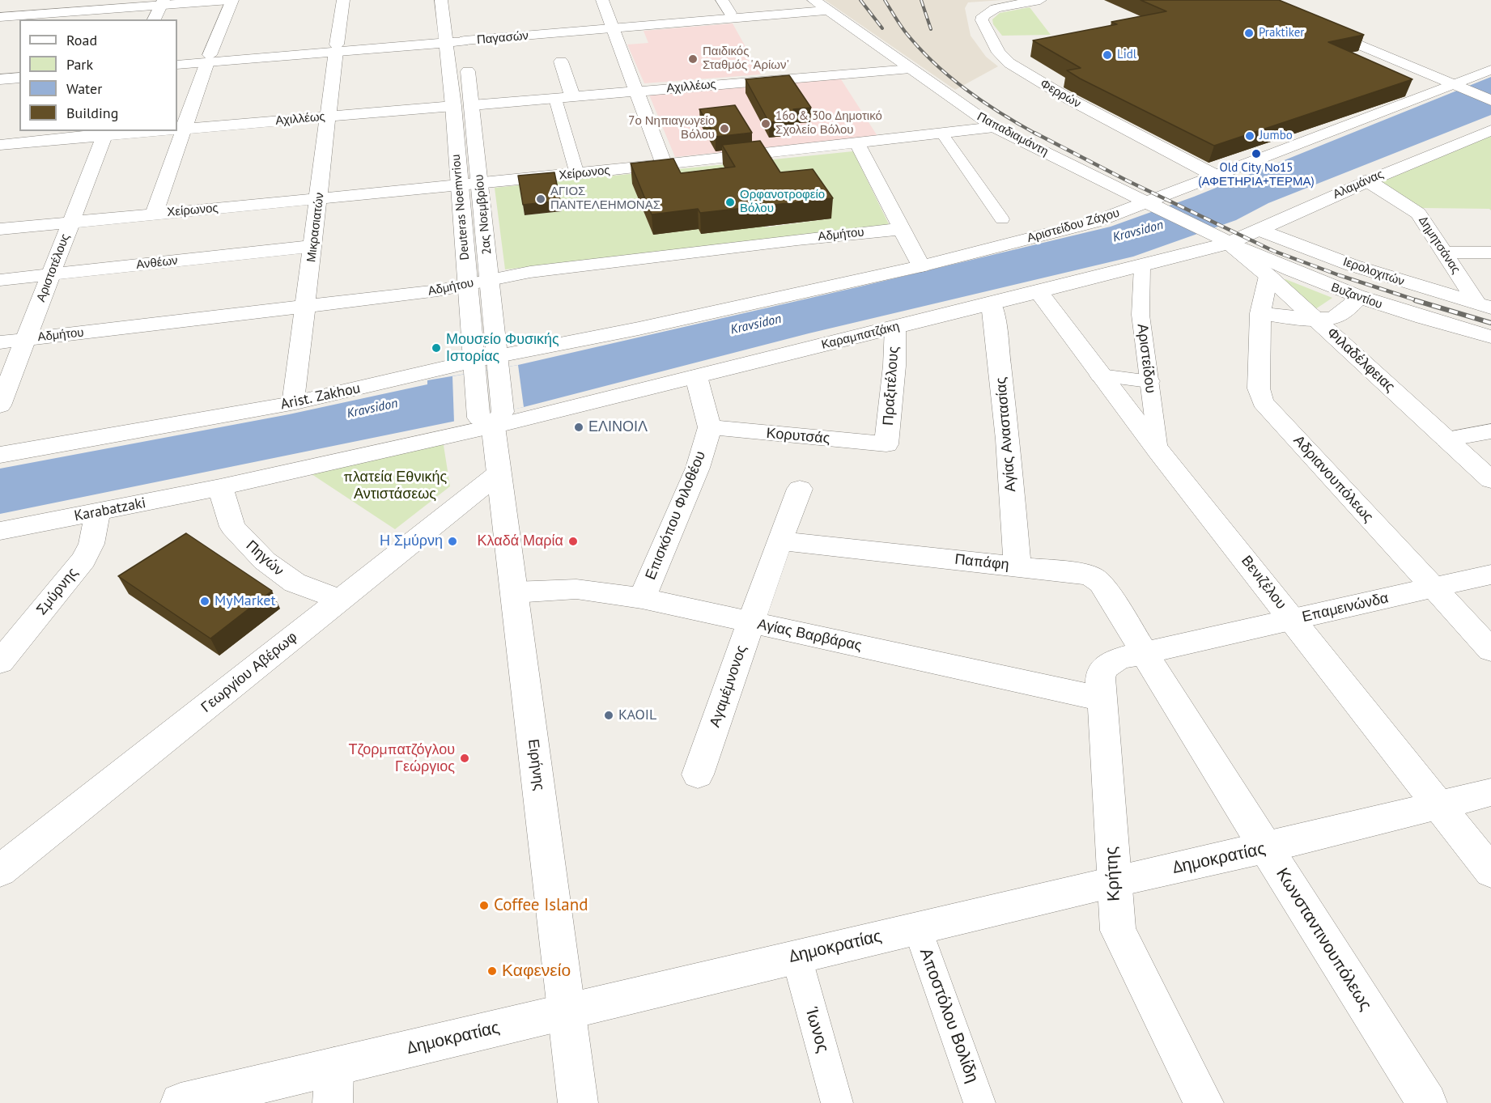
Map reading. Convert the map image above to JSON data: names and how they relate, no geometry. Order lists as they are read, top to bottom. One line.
{"streets":{"street":["Παγασών","Αχιλλέως","Φερρών","Παπαδιαμάντη","Χείρωνος","Αλαμάνας","Deuteras Noemvriou","2ας Νοεμβρίου","Αριστείδου Ζάχου","Μικρασιατών","Αδμήτου","Δημητσάνας","Ανθέων","Αριστοτέλους","Ιερολοχιτών","Βυζαντίου","Καραμπατζάκη","Αριστείδου","Φιλαδέλφειας","Πραξιτέλους","Arist. Zakhou","Αγίας Αναστασίας","Κορυτσάς","Αδριανουπόλεως","Karabatzaki","Επισκόπου Φιλοθέου","Πηγών","Παπάφη","Βενιζέλου","Σμύρνης","Επαμεινώνδα","Αγίας Βαρβάρας","Γεωργίου Αβέρωφ","Αγαμέμνονος","Ειρήνης","Δημοκρατίας","Κρήτης","Κωνσταντινουπόλεως","Αποστόλου Βολίδη","Ίωνος"]},"crossings":[["Παγασών","Παπαδιαμάντη"],["Παγασών","Deuteras Noemvriou"],["Παγασών","2ας Νοεμβρίου"],["Παγασών","Μικρασιατών"],["Αχιλλέως","Παπαδιαμάντη"],["Αχιλλέως","Deuteras Noemvriou"],["Αχιλλέως","2ας Νοεμβρίου"],["Αχιλλέως","Μικρασιατών"],["Αχιλλέως","Αριστοτέλους"],["Φερρών","Αριστείδου Ζάχου"],["Παπαδιαμάντη","Χείρωνος"],["Παπαδιαμάντη","Αλαμάνας"],["Παπαδιαμάντη","Αριστείδου Ζάχου"],["Παπαδιαμάντη","Βυζαντίου"],["Παπαδιαμάντη","Καραμπατζάκη"],["Παπαδιαμάντη","Φιλαδέλφειας"],["Χείρωνος","Deuteras Noemvriou"],["Χείρωνος","2ας Νοεμβρίου"],["Χείρωνος","Μικρασιατών"],["Χείρωνος","Αριστοτέλους"],["Αλαμάνας","Δημητσάνας"],["Αλαμάνας","Ιερολοχιτών"],["Αλαμάνας","Βυζαντίου"],["Αλαμάνας","Καραμπατζάκη"],["Αλαμάνας","Φιλαδέλφειας"],["Deuteras Noemvriou","Αδμήτου"],["Deuteras Noemvriou","Arist. Zakhou"],["2ας Νοεμβρίου","Αδμήτου"],["2ας Νοεμβρίου","Καραμπατζάκη"],["2ας Νοεμβρίου","Arist. Zakhou"],["2ας Νοεμβρίου","Karabatzaki"],["2ας Νοεμβρίου","Ειρήνης"],["Αριστείδου Ζάχου","Arist. Zakhou"],["Μικρασιατών","Αδμήτου"],["Μικρασιατών","Ανθέων"],["Μικρασιατών","Arist. Zakhou"],["Αδμήτου","Αριστοτέλους"],["Δημητσάνας","Ιερολοχιτών"],["Ανθέων","Αριστοτέλους"],["Βυζαντίου","Καραμπατζάκη"],["Βυζαντίου","Φιλαδέλφειας"],["Καραμπατζάκη","Αριστείδου"],["Καραμπατζάκη","Φιλαδέλφειας"],["Καραμπατζάκη","Πραξιτέλους"],["Καραμπατζάκη","Αγίας Αναστασίας"],["Καραμπατζάκη","Karabatzaki"],["Καραμπατζάκη","Βενιζέλου"],["Καραμπατζάκη","Ειρήνης"],["Αριστείδου","Βενιζέλου"],["Φιλαδέλφειας","Αδριανουπόλεως"],["Πραξιτέλους","Κορυτσάς"],["Αγίας Αναστασίας","Παπάφη"],["Κορυτσάς","Επισκόπου Φιλοθέου"],["Αδριανουπόλεως","Επαμεινώνδα"],["Karabatzaki","Πηγών"],["Karabatzaki","Σμύρνης"],["Karabatzaki","Ειρήνης"],["Επισκόπου Φιλοθέου","Αγίας Βαρβάρας"],["Πηγών","Γεωργίου Αβέρωφ"],["Παπάφη","Επαμεινώνδα"],["Παπάφη","Αγαμέμνονος"],["Παπάφη","Κρήτης"],["Παπάφη","Κωνσταντινουπόλεως"],["Βενιζέλου","Επαμεινώνδα"],["Βενιζέλου","Δημοκρατίας"],["Επαμεινώνδα","Κρήτης"],["Επαμεινώνδα","Κωνσταντινουπόλεως"],["Αγίας Βαρβάρας","Αγαμέμνονος"],["Αγίας Βαρβάρας","Ειρήνης"],["Αγίας Βαρβάρας","Κρήτης"],["Γεωργίου Αβέρωφ","Ειρήνης"],["Ειρήνης","Δημοκρατίας"],["Δημοκρατίας","Κρήτης"],["Δημοκρατίας","Κωνσταντινουπόλεως"],["Δημοκρατίας","Αποστόλου Βολίδη"],["Δημοκρατίας","Ίωνος"],["Κρήτης","Κωνσταντινουπόλεως"]],"water":["Kravsidon"],"parks":["πλατεία Εθνικής Αντιστάσεως"],"places":["Praktiker","Lidl","Παιδικός Σταθμός 'Αρίων'","16ο & 30ο Δημοτικό Σχολείο Βόλου","7ο Νηπιαγωγείο Βόλου","Jumbo","Old City Νο15 (ΑΦΕΤΗΡΙΑ+ΤΕΡΜΑ)","ΑΓΙΟΣ ΠΑΝΤΕΛΕΗΜΟΝΑΣ","Ορφανοτροφείο Βόλου","Μουσείο Φυσικής Ιστορίας","ΕΛΙΝΟΙΛ","Η Σμύρνη","Κλαδά Μαρία","MyMarket","KAOIL","Τζορμπατζόγλου Γεώργιος","Coffee Island","Καφενείο"],"legend":["Road","Park","Water","Building"]}
